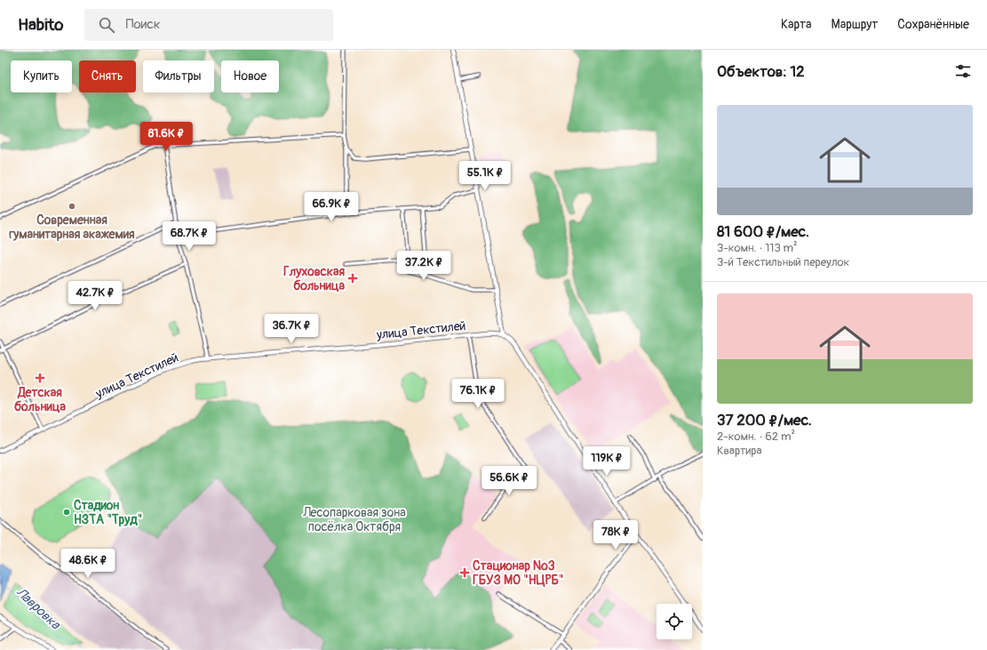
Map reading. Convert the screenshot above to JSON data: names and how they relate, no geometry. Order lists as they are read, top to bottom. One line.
{"streets":{"street":["улица Текстилей"]},"water":["Лавровка"],"parks":["Лесопарковая зона посёлка Октября"],"places":{"other":["Современная гуманитарная акажемия","Стадион НЗТА \"Труд\""],"health":["Глуховская больница","Детская больница","Стационар №3 ГБУЗ МО \"НЦРБ\""]},"page":{"header":"Habito","search":"Поиск","nav":["Карта","Маршрут","Сохранённые"],"heading":"Объектов: 12","chip":["Купить","Снять","Фильтры","Новое"],"list":[{"name":"81 600 ₽/мес.","note":"3-комн. · 113 m² · 3-й Текстильный переулок"},{"name":"37 200 ₽/мес.","note":"2-комн. · 62 m² · Квартира"}],"price":["81.6K ₽","55.1K ₽","66.9K ₽","68.7K ₽","37.2K ₽","42.7K ₽","36.7K ₽","76.1K ₽","119K ₽","56.6K ₽","78K ₽","48.6K ₽"]}}
